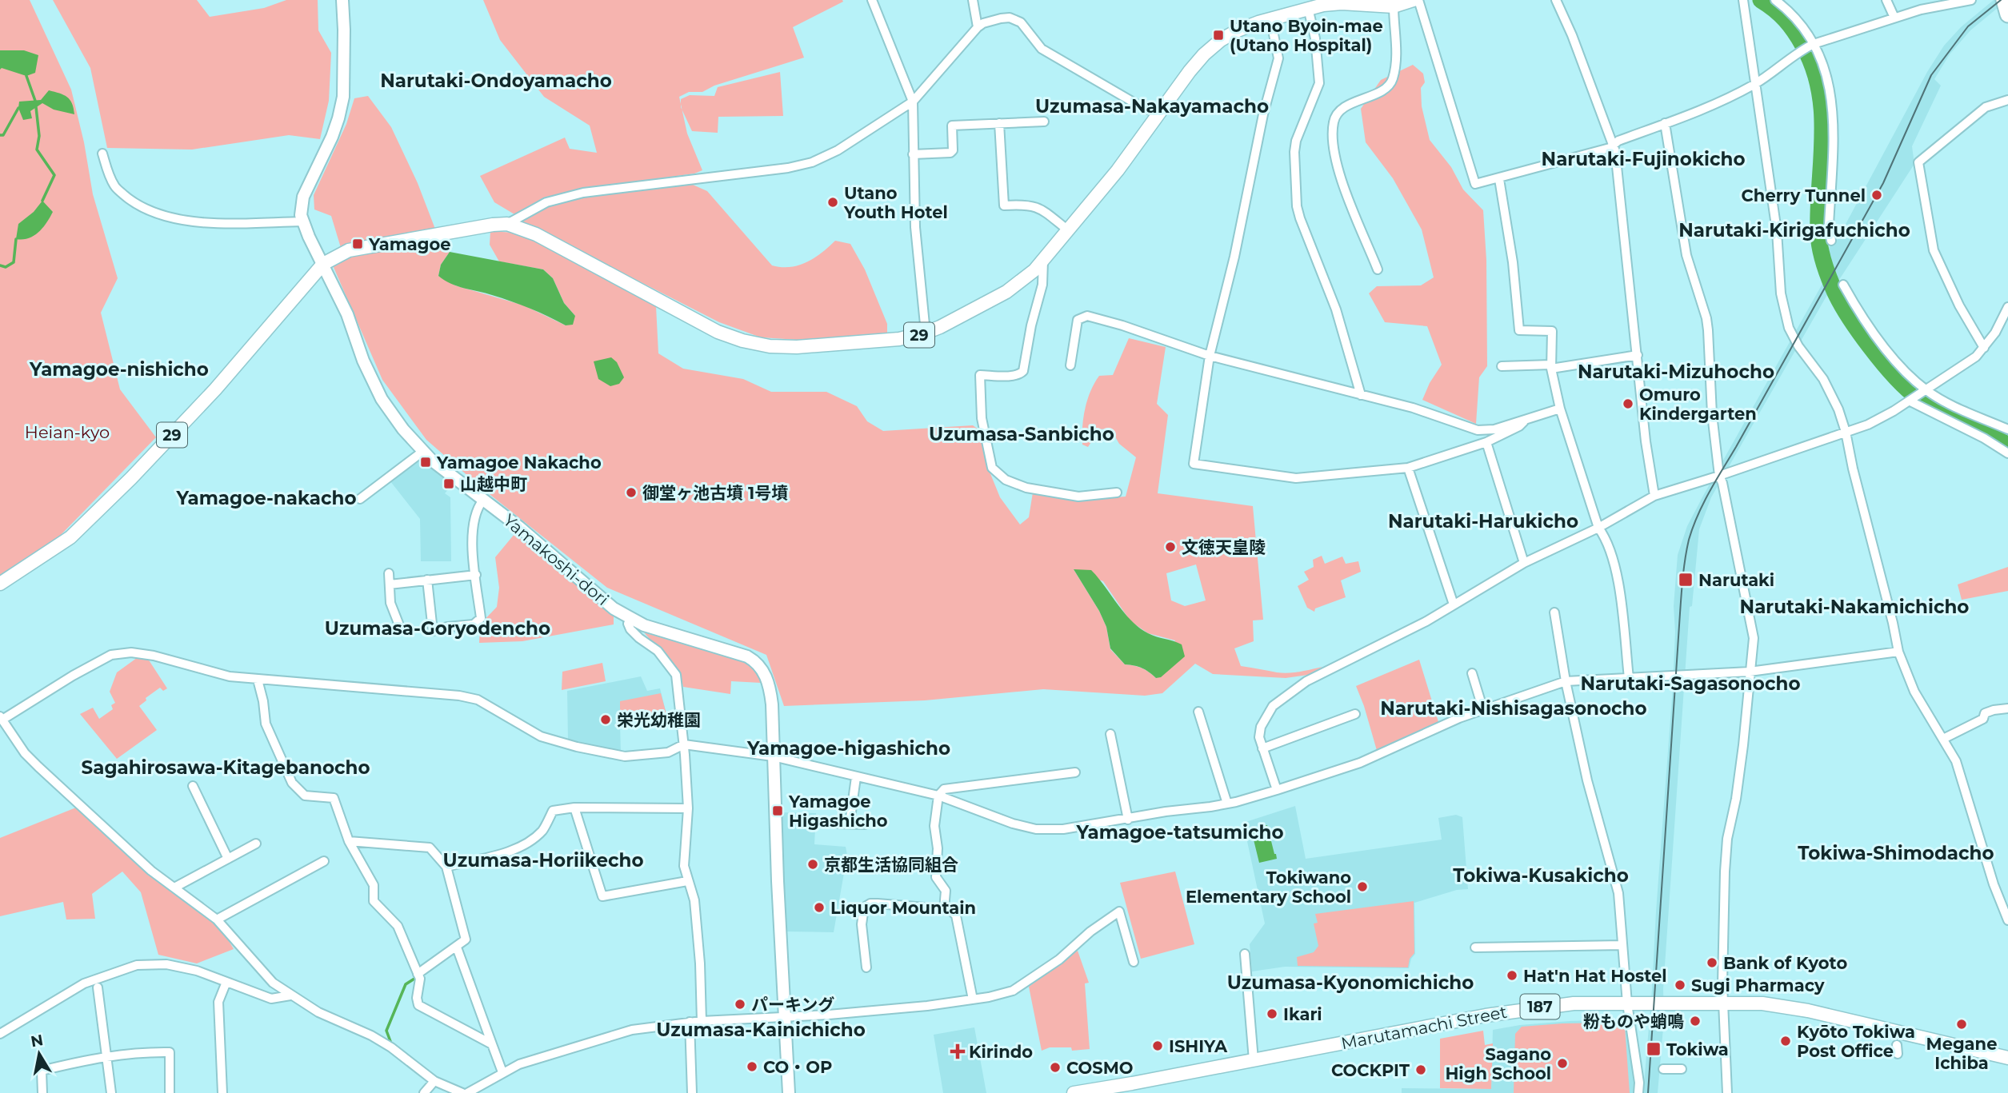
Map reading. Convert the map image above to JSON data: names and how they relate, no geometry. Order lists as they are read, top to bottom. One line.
{"streets":{"main road":["29","187","Marutamachi Street"],"street":["Yamakoshi-dori"]},"crossings":[["29","Yamakoshi-dori"]],"districts":["Narutaki-Ondoyamacho","Uzumasa-Nakayamacho","Narutaki-Fujinokicho","Narutaki-Kirigafuchicho","Yamagoe-nishicho","Narutaki-Mizuhocho","Uzumasa-Sanbicho","Yamagoe-nakacho","Narutaki-Harukicho","Narutaki-Nakamichicho","Uzumasa-Goryodencho","Narutaki-Sagasonocho","Narutaki-Nishisagasonocho","Yamagoe-higashicho","Sagahirosawa-Kitagebanocho","Yamagoe-tatsumicho","Tokiwa-Shimodacho","Uzumasa-Horiikecho","Tokiwa-Kusakicho","Uzumasa-Kyonomichicho","Uzumasa-Kainichicho"],"parks":["Heian-kyo"],"places":{"transit":["Utano Byoin-mae (Utano Hospital)","Yamagoe","Yamagoe Nakacho","山越中町","Narutaki","Yamagoe Higashicho","Tokiwa"],"other":["Cherry Tunnel","Utano Youth Hotel","Omuro Kindergarten","御堂ヶ池古墳 1号墳","文徳天皇陵","栄光幼稚園","京都生活協同組合","Tokiwano Elementary School","Liquor Mountain","Bank of Kyoto","Hat'n Hat Hostel","Sugi Pharmacy","パーキング","Ikari","粉ものや蛸鳴","Megane Ichiba","Kyōto Tokiwa Post Office","ISHIYA","Sagano High School","CO・OP","COSMO","COCKPIT"],"health":["Kirindo"]},"north":"top"}
